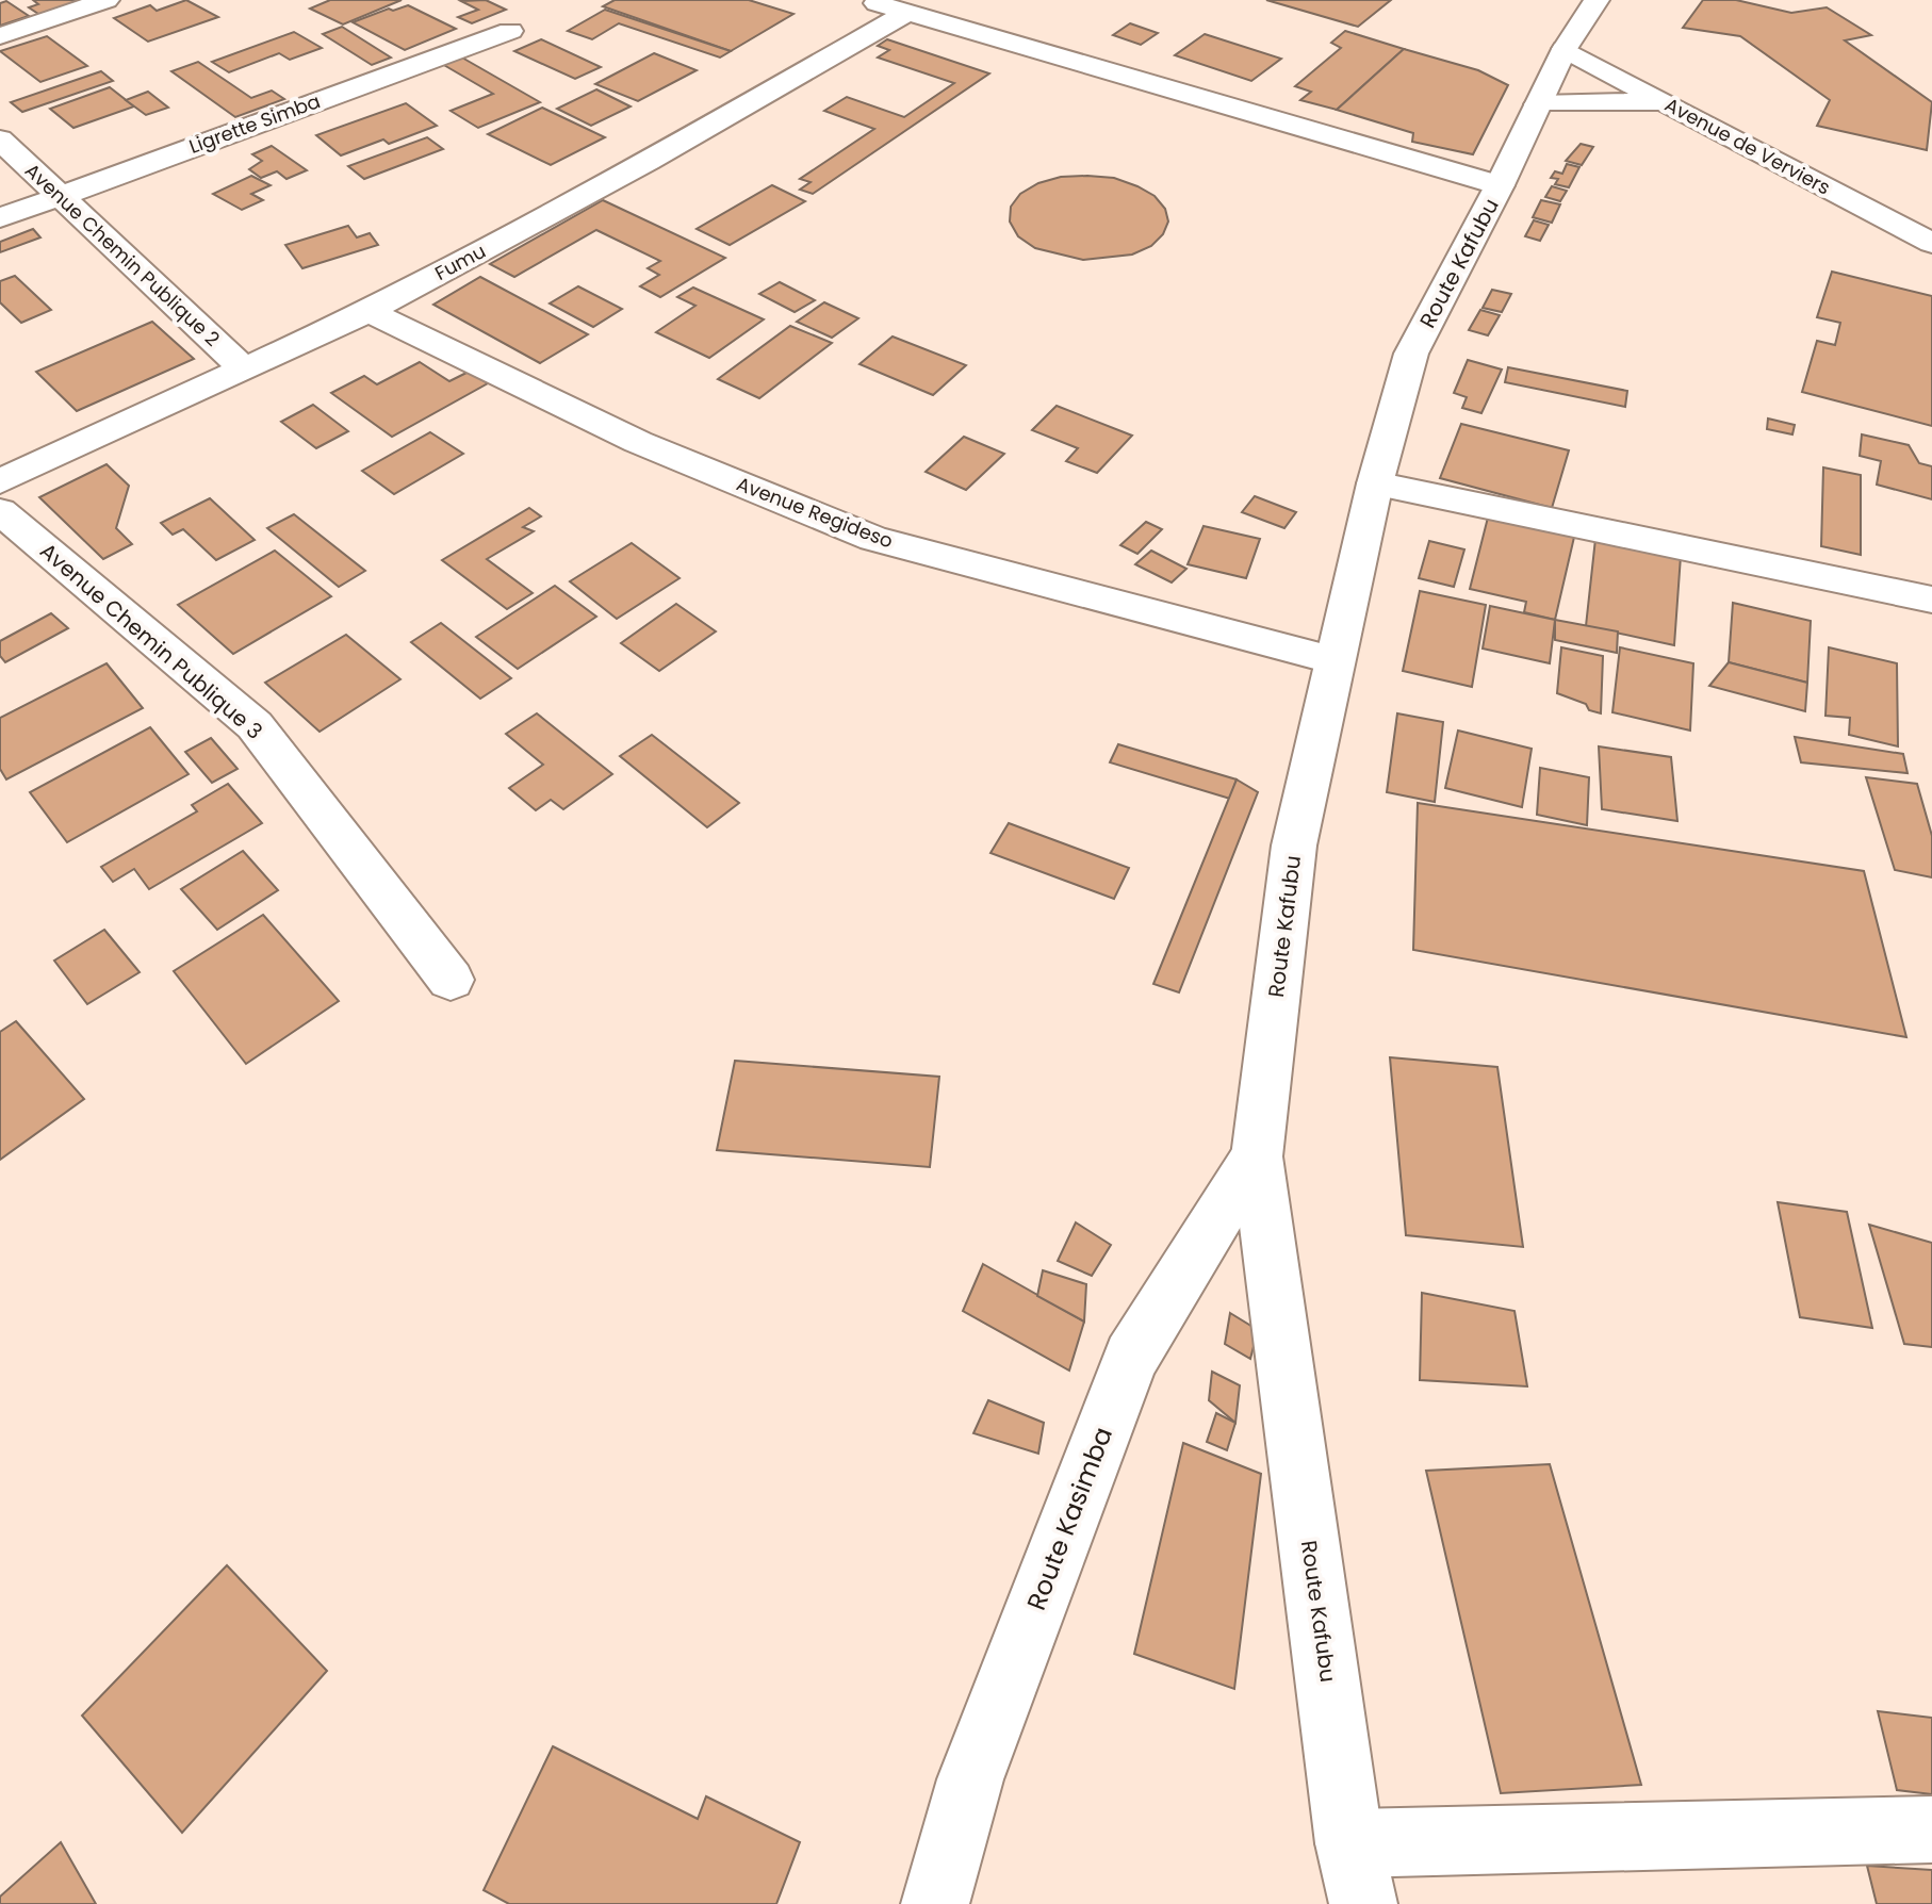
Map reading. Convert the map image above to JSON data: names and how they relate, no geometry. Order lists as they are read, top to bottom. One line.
{"streets":{"street":["Ligrette Simba","Avenue de Verviers","Avenue Chemin Publique 2","Fumu","Route Kafubu","Avenue Regideso","Avenue Chemin Publique 3","Route Kasimba"]},"crossings":[["Ligrette Simba","Avenue Chemin Publique 2"],["Avenue de Verviers","Route Kafubu"],["Avenue Chemin Publique 2","Fumu"],["Fumu","Avenue Regideso"],["Route Kafubu","Avenue Regideso"],["Route Kafubu","Route Kasimba"]]}
